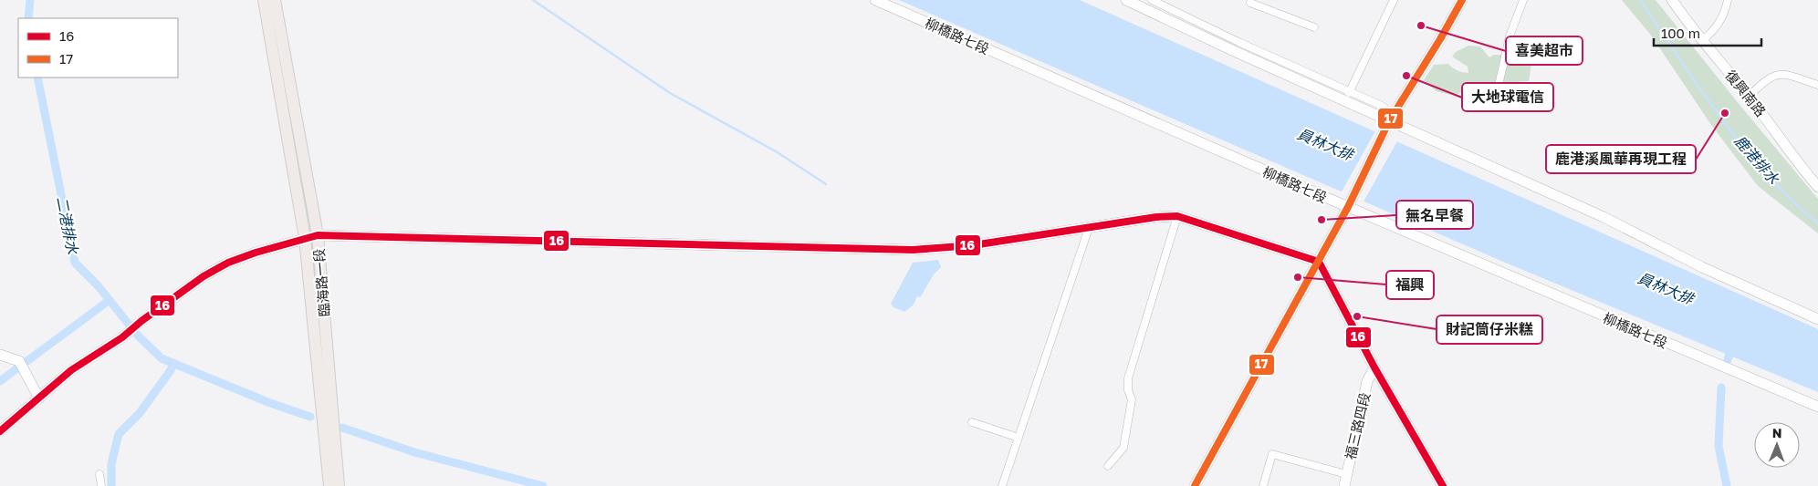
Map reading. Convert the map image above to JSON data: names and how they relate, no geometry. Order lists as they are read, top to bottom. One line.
{"streets":{"main road":["臨海路一段"],"street":["柳橋路七段","復興南路","福三路四段"]},"water":["員林大排","鹿港排水","二港排水"],"places":["喜美超市","大地球電信","鹿港溪風華再現工程","無名早餐","福興","財記筒仔米糕"],"lines":["transit line 17","transit line 16"],"legend":["16","17"],"scale_bar":"100 m","north":"top"}
